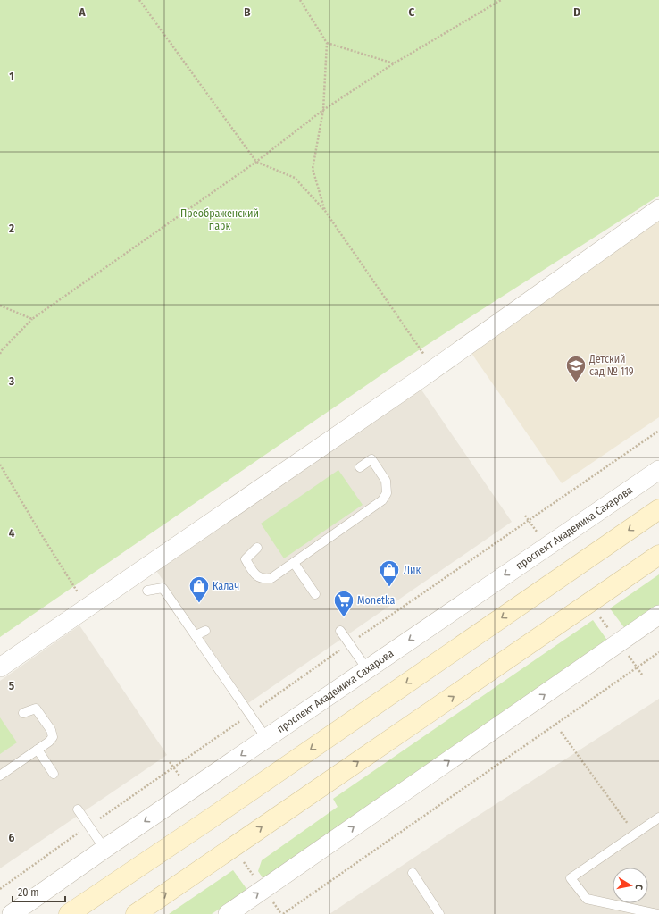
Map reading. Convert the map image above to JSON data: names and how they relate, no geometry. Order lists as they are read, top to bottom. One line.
{"streets":{"street":["проспект Академика Сахарова"]},"parks":["Преображенский парк"],"places":{"school or university":["Детский сад № 119"],"shop":["Лик","Калач"],"supermarket":["Monetka"]},"scale_bar":"20 m","north":"right","grid":{"columns":["A","B","C","D"],"rows":["1","2","3","4","5","6"]}}
